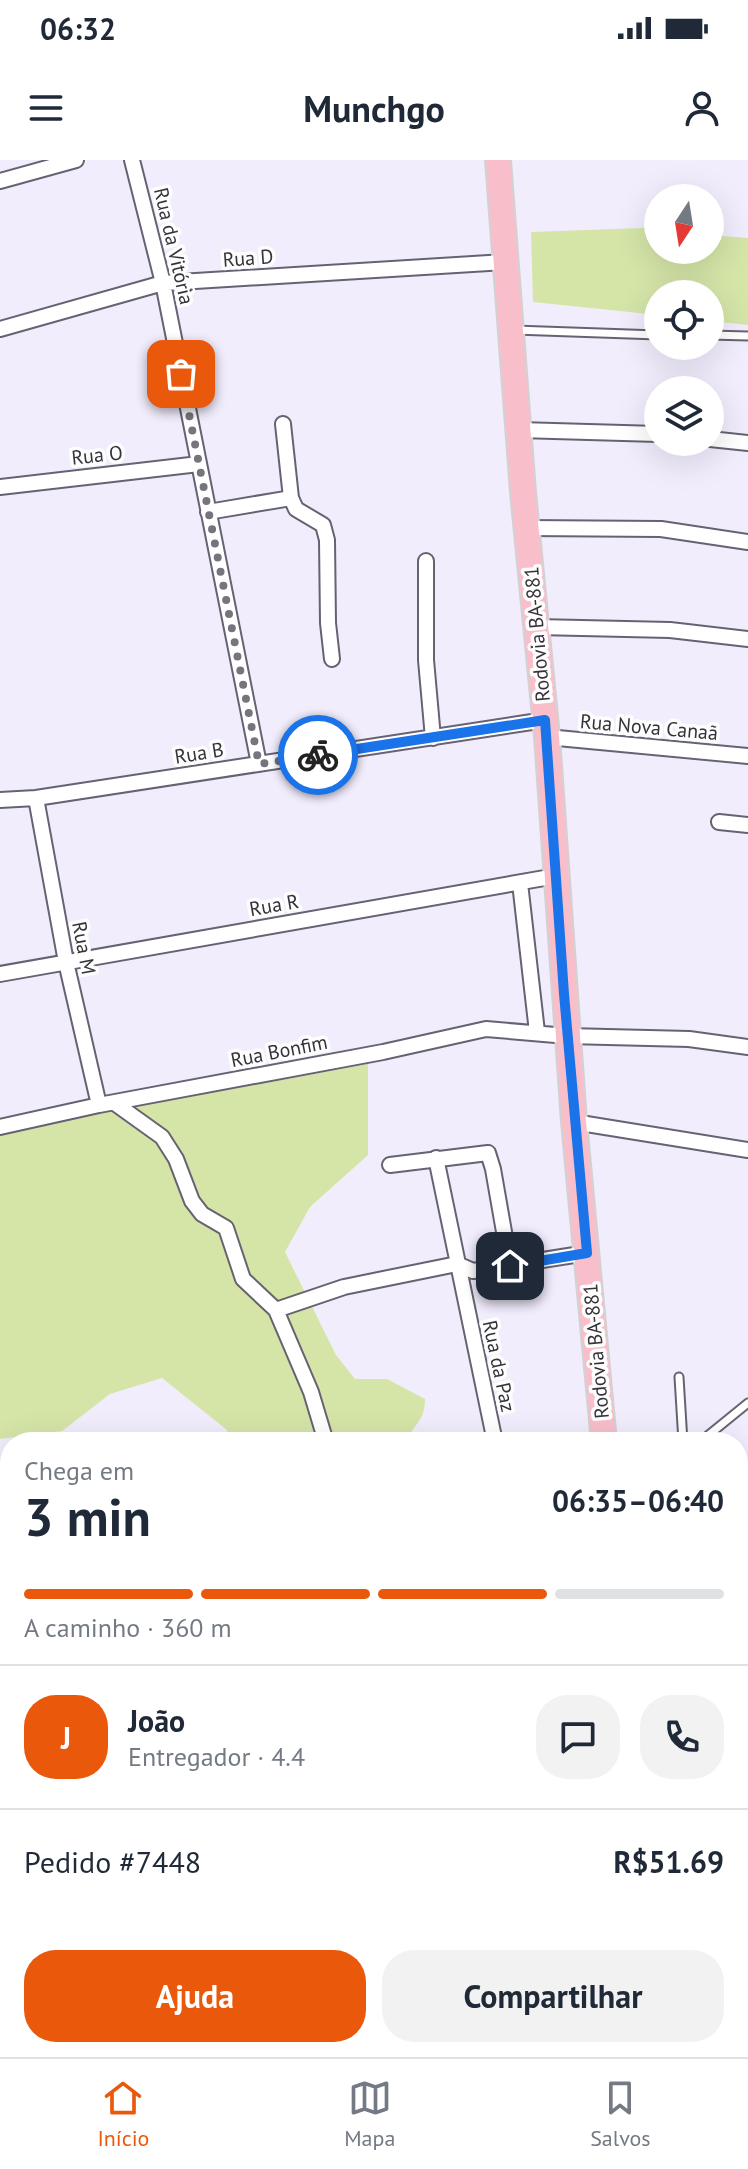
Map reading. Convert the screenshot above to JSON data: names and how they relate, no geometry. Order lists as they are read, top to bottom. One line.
{"streets":{"main road":["Rodovia BA-881"],"street":["Rua da Vitória","Rua D","Rua O","Rua Nova Canaã","Rua B","Rua R","Rua M","Rua Bonfim","Rua da Paz"]},"crossings":[["Rua da Vitória","Rua D"],["Rua da Vitória","Rua O"],["Rua da Vitória","Rua B"],["Rua D","Rodovia BA-881"],["Rodovia BA-881","Rua Nova Canaã"],["Rodovia BA-881","Rua B"],["Rodovia BA-881","Rua R"],["Rodovia BA-881","Rua Bonfim"],["Rua Nova Canaã","Rua B"],["Rua B","Rua M"],["Rua R","Rua M"],["Rua M","Rua Bonfim"]],"north":"bottom","page":{"status":"06:32","header":"Munchgo","heading":["3 min","Chega em","06:35–06:40"],"panel":["João","Entregador · 4.4","Pedido #7448","R$51.69"],"bar":"A caminho · 360 m","round":"J","buttons":["Ajuda","Compartilhar"],"tabs":["Início","Mapa","Salvos"]}}
